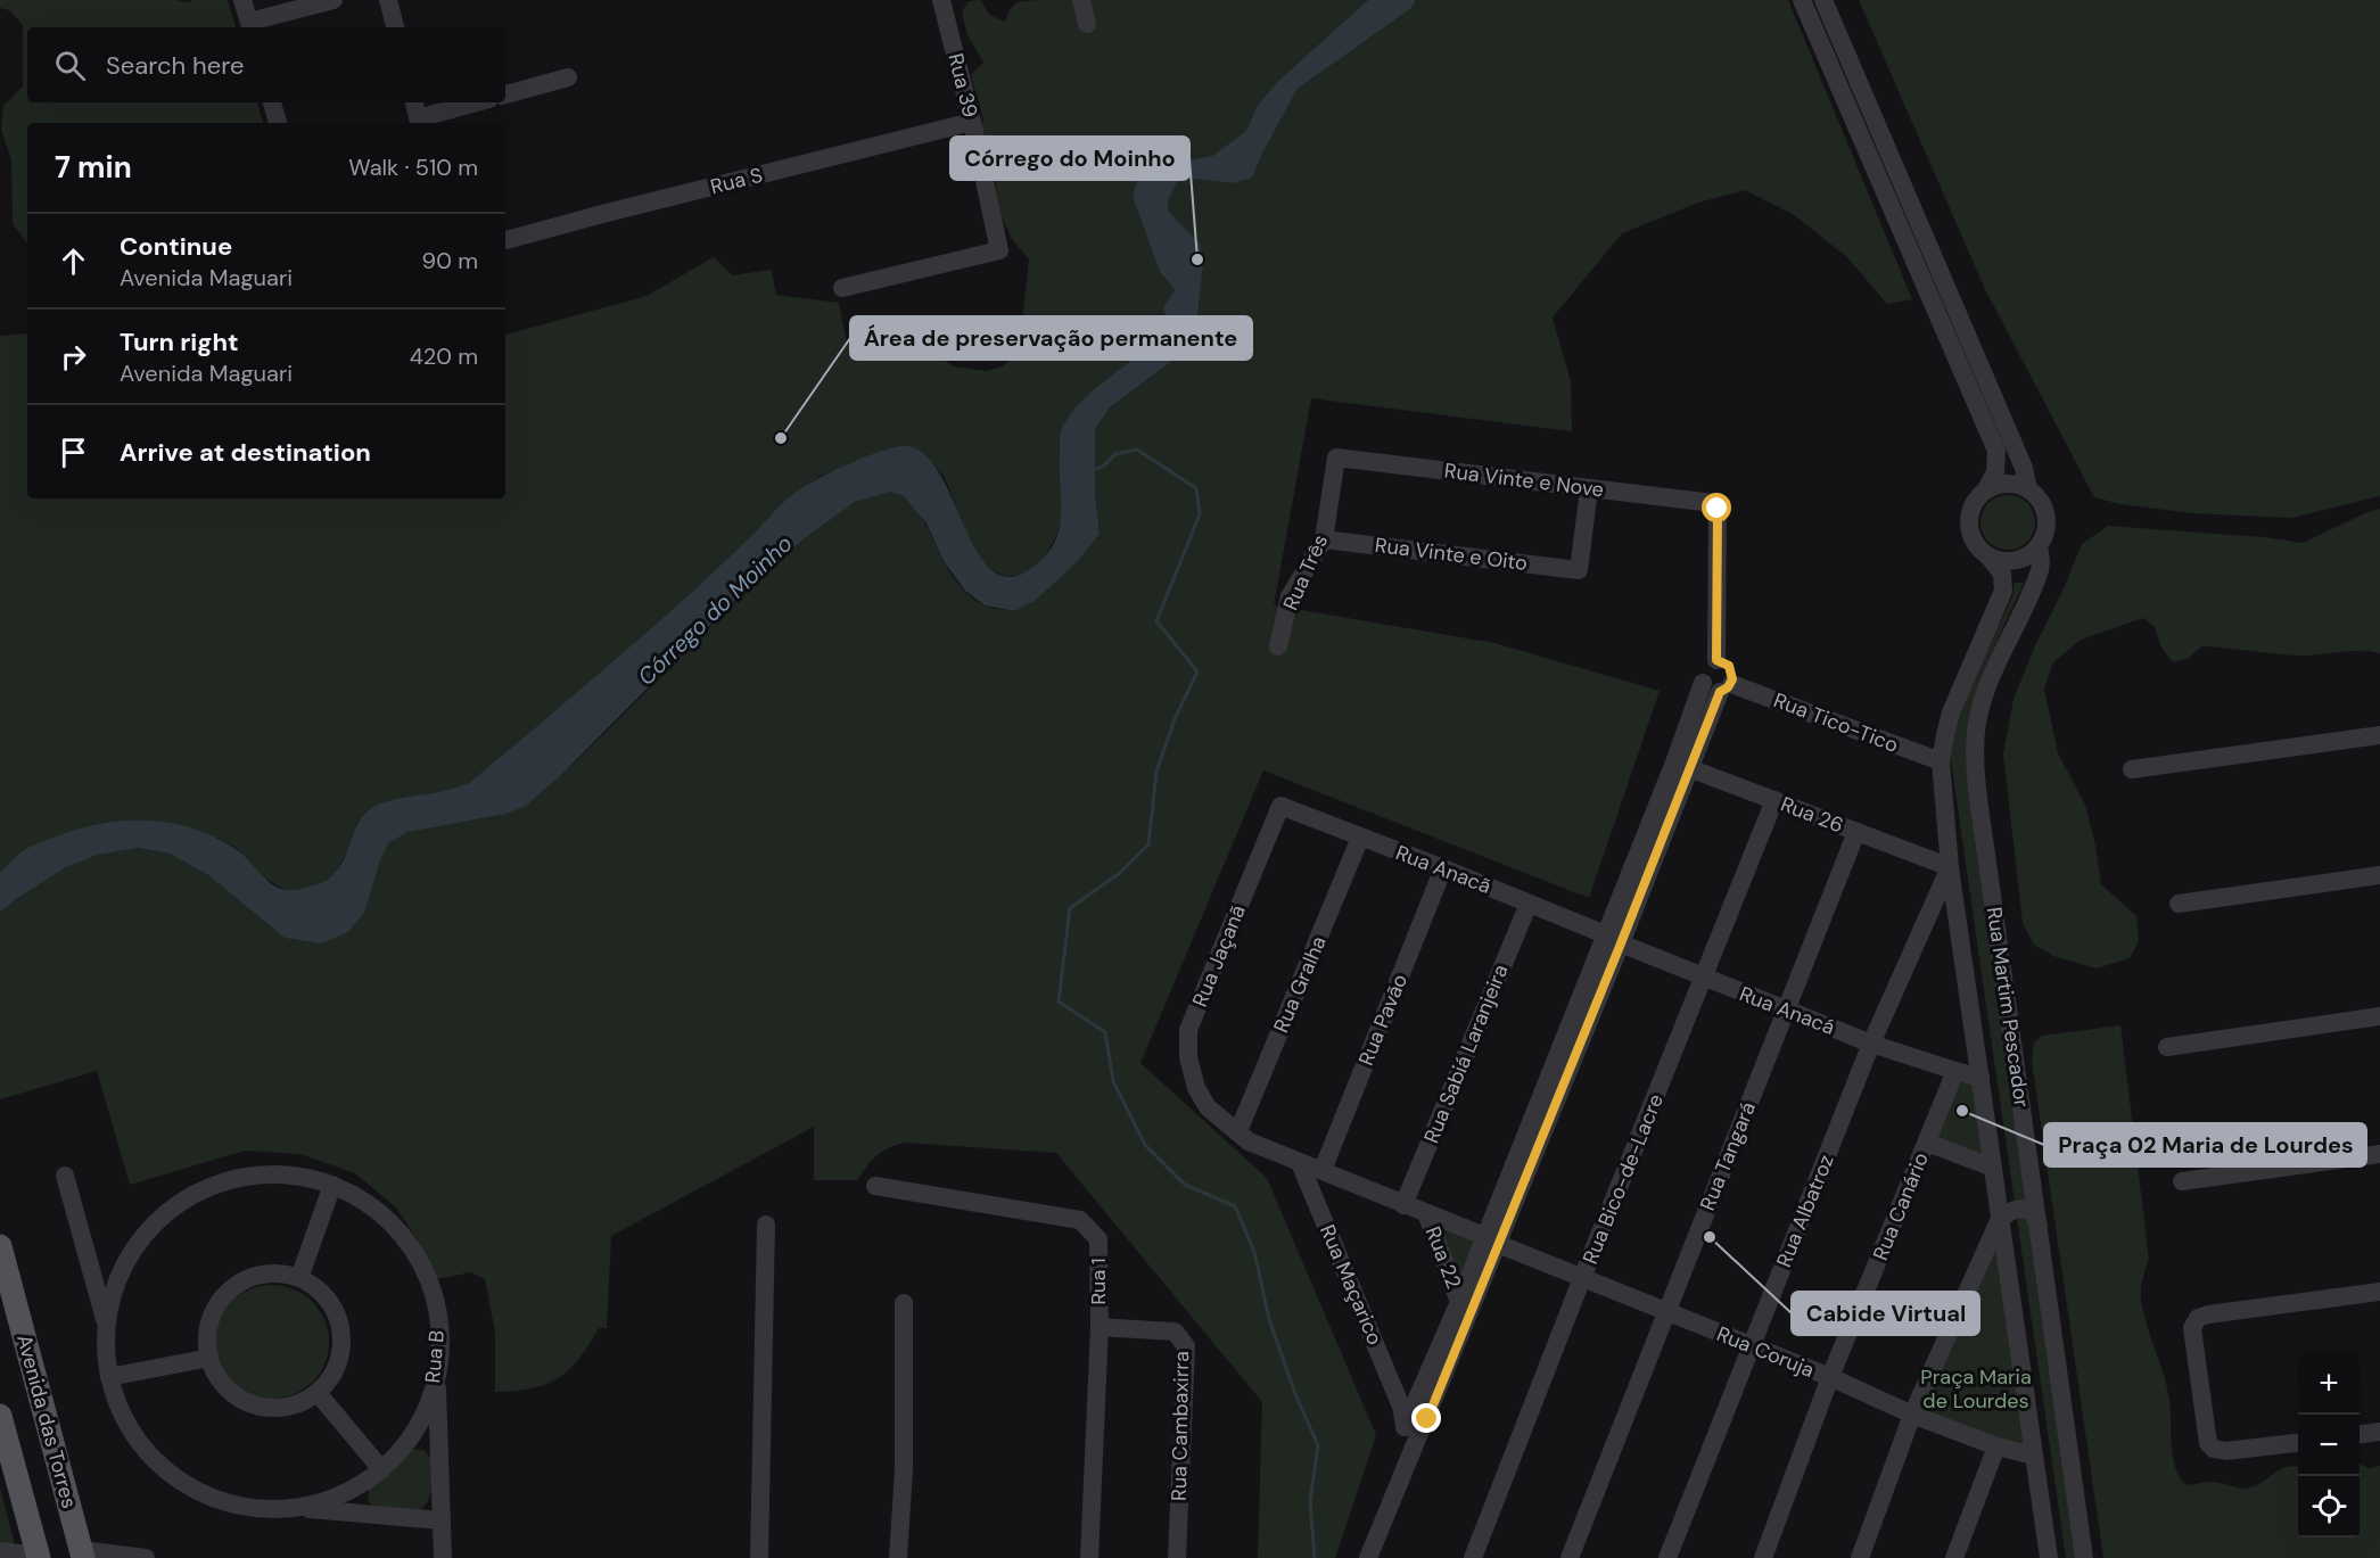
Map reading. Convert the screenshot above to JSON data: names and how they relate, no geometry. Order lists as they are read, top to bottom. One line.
{"streets":{"main road":["Avenida das Torres"],"street":["Rua 39","Rua S","Rua Vinte e Nove","Rua Vinte e Oito","Rua Três","Rua Tico-Tico","Rua 26","Rua Anacã","Rua Jaçanã","Rua Gralha","Rua Martim Pescador","Rua Anacá","Rua Pavão","Rua Sabiá Laranjeira","Rua Tangará","Rua Bico-de-Lacre","Rua Canário","Rua Albatroz","Rua 22","Rua 1","Rua Maçarico","Rua Coruja","Rua B","Rua Cambaxirra"]},"crossings":[["Rua 39","Rua S"],["Rua Vinte e Nove","Rua Vinte e Oito"],["Rua Vinte e Nove","Rua Três"],["Rua Vinte e Oito","Rua Três"],["Rua Tico-Tico","Rua Martim Pescador"],["Rua 26","Rua Martim Pescador"],["Rua 26","Rua Tangará"],["Rua 26","Rua Bico-de-Lacre"],["Rua 26","Rua Albatroz"],["Rua Anacã","Rua Jaçanã"],["Rua Anacã","Rua Gralha"],["Rua Anacã","Rua Anacá"],["Rua Anacã","Rua Pavão"],["Rua Anacã","Rua Sabiá Laranjeira"],["Rua Jaçanã","Rua Coruja"],["Rua Gralha","Rua Coruja"],["Rua Martim Pescador","Rua Albatroz"],["Rua Martim Pescador","Rua Coruja"],["Rua Anacá","Rua Tangará"],["Rua Anacá","Rua Bico-de-Lacre"],["Rua Anacá","Rua Canário"],["Rua Anacá","Rua Albatroz"],["Rua Pavão","Rua Coruja"],["Rua Sabiá Laranjeira","Rua Coruja"],["Rua Tangará","Rua Coruja"],["Rua Bico-de-Lacre","Rua Coruja"],["Rua Canário","Rua Coruja"],["Rua Albatroz","Rua Coruja"],["Rua 22","Rua Coruja"],["Rua 1","Rua Cambaxirra"],["Rua Maçarico","Rua Coruja"]],"water":["Córrego do Moinho"],"parks":["Praça Maria de Lourdes"],"places":["Córrego do Moinho","Área de preservação permanente","Praça 02 Maria de Lourdes","Cabide Virtual"],"page":{"search":"Search here","heading":["7 min","Walk · 510 m"],"list":[["Continue","Avenida Maguari","90 m"],["Turn right","Avenida Maguari","420 m"],"Arrive at destination"],"map_buttons":["+","−"]}}
